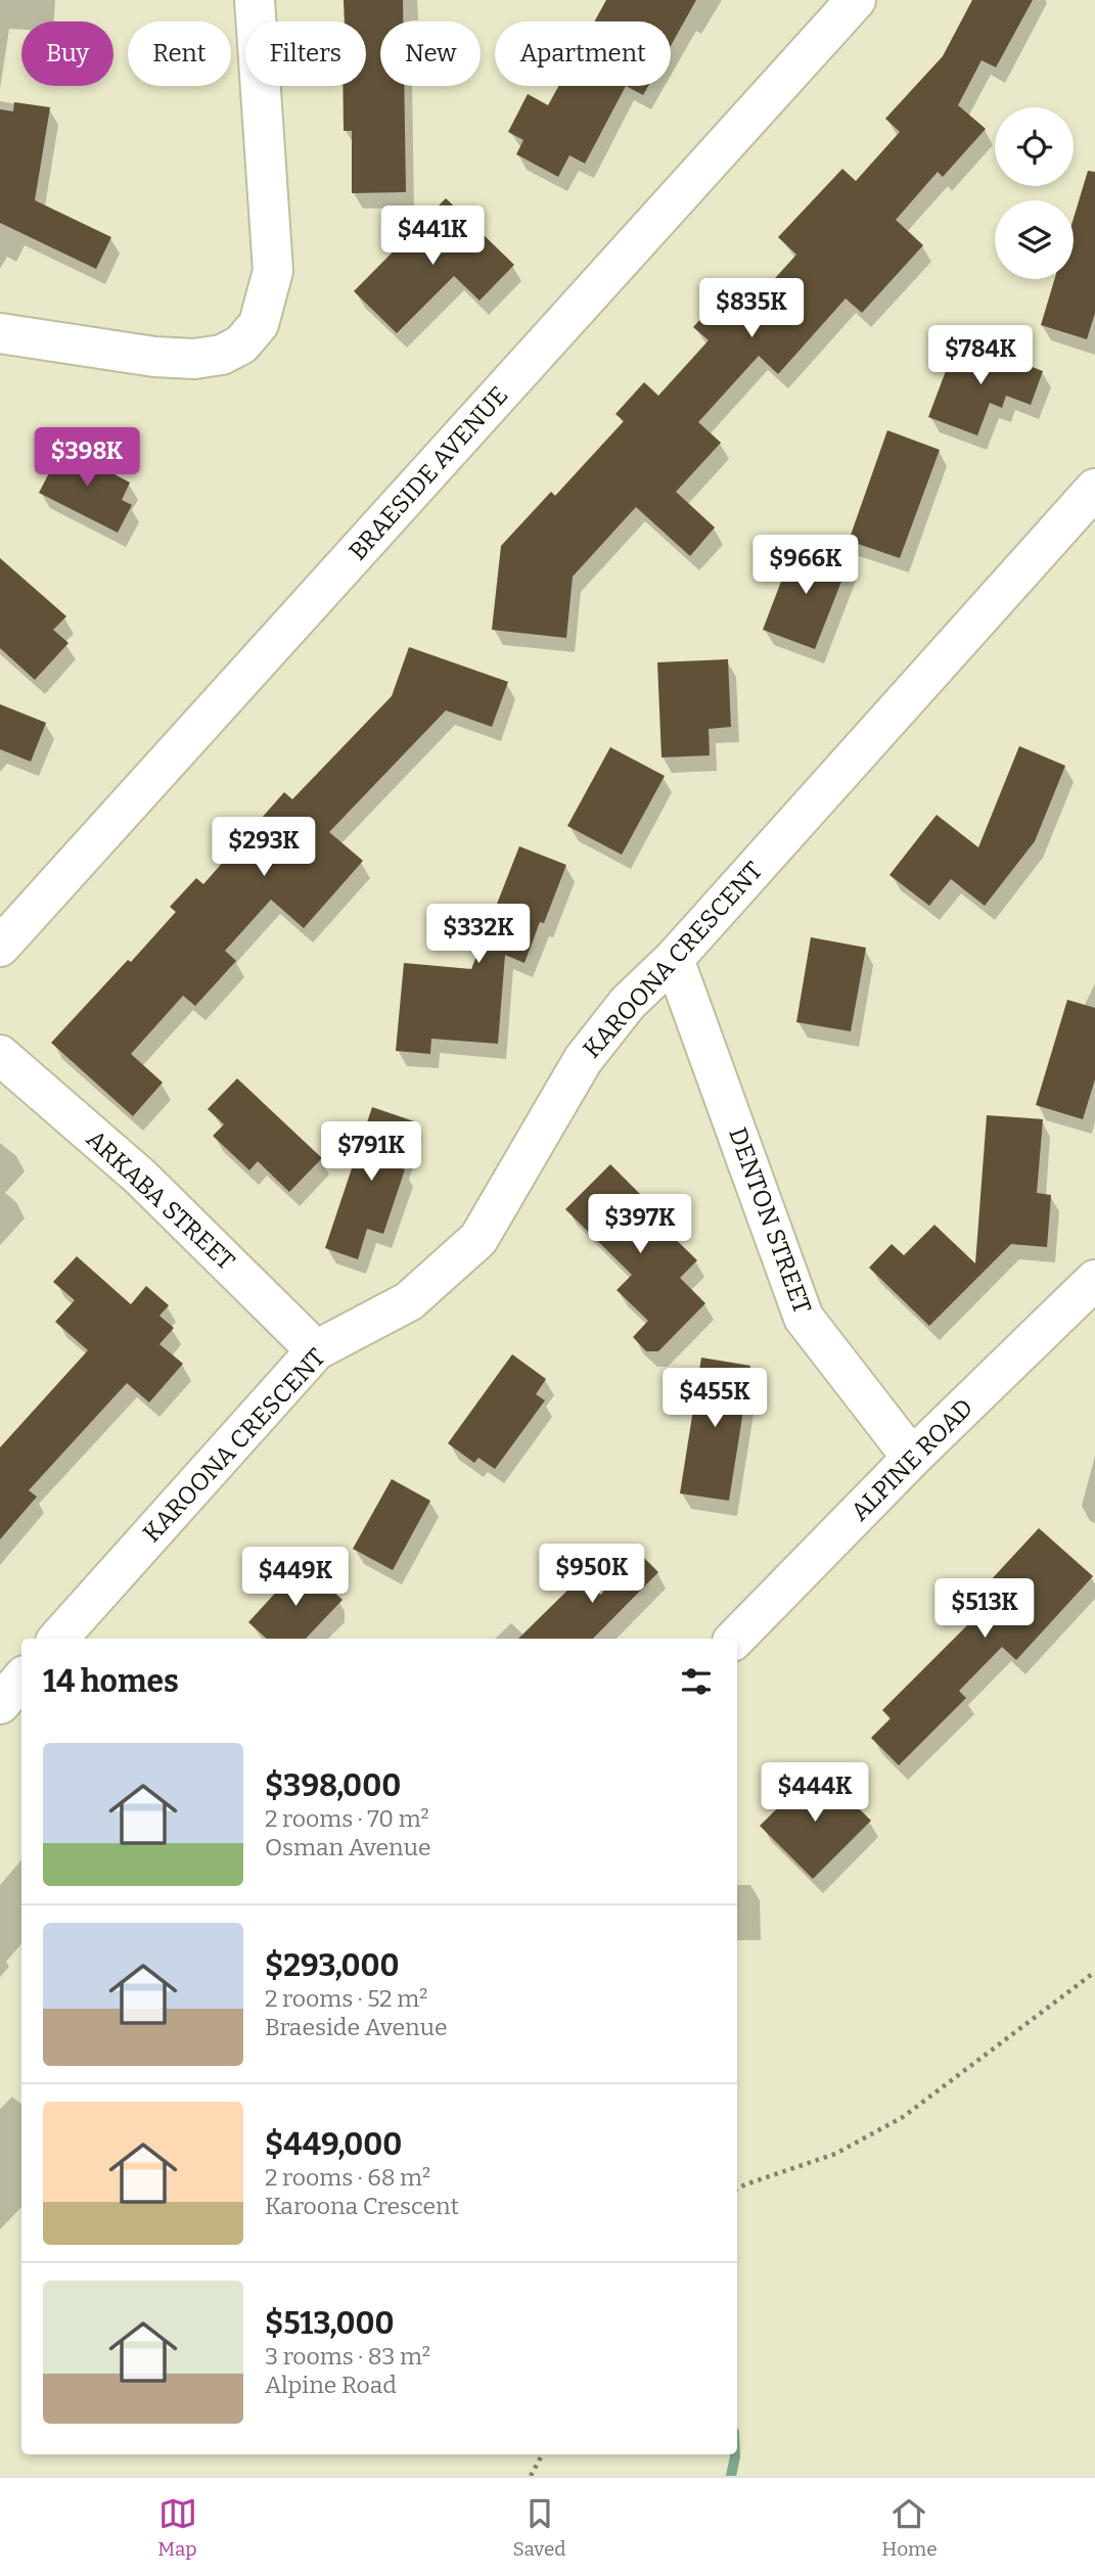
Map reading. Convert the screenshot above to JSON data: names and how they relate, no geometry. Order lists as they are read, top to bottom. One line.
{"streets":{"street":["BRAESIDE AVENUE","KAROONA CRESCENT","ARKABA STREET","DENTON STREET","ALPINE ROAD"]},"crossings":[["KAROONA CRESCENT","ARKABA STREET"],["KAROONA CRESCENT","DENTON STREET"],["DENTON STREET","ALPINE ROAD"]],"page":{"chip":["Buy","Rent","Filters","New","Apartment"],"price":["$441K","$835K","$784K","$398K","$966K","$293K","$332K","$791K","$397K","$455K","$950K","$449K","$513K","$444K"],"heading":"14 homes","list":[{"name":"$398,000","note":"2 rooms · 70 m² · Osman Avenue"},{"name":"$293,000","note":"2 rooms · 52 m² · Braeside Avenue"},{"name":"$449,000","note":"2 rooms · 68 m² · Karoona Crescent"},{"name":"$513,000","note":"3 rooms · 83 m² · Alpine Road"}],"tabs":["Map","Saved","Home"]}}
